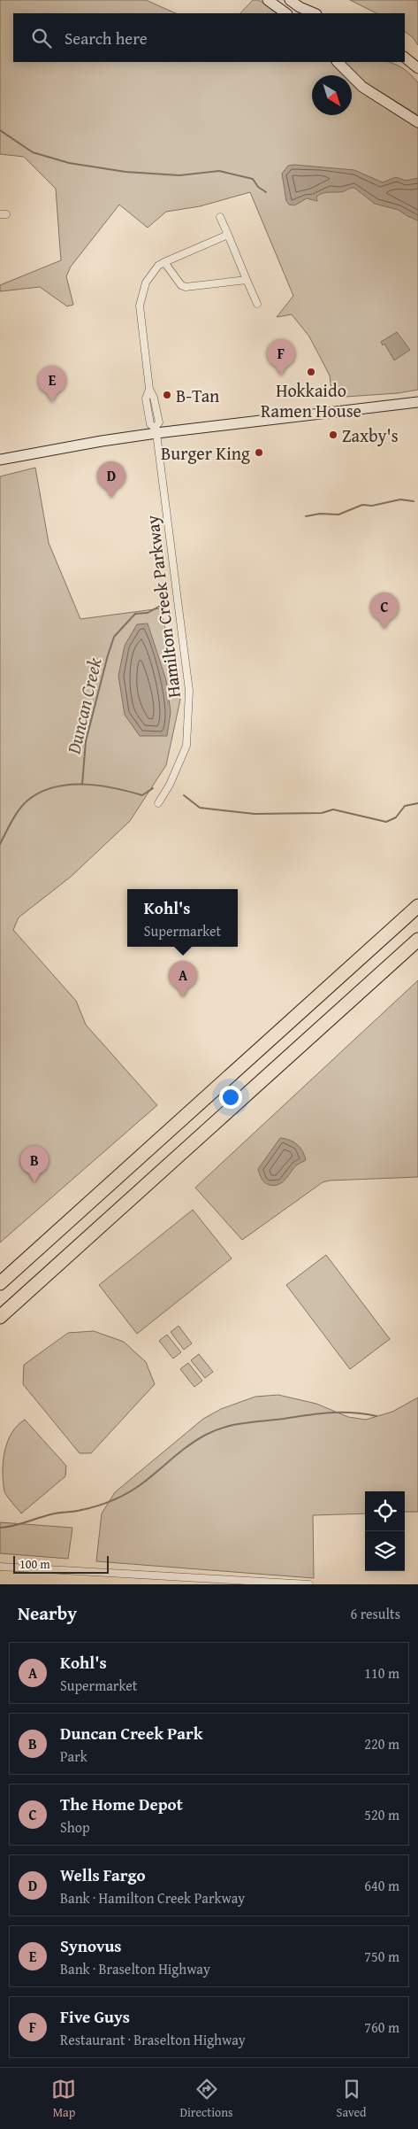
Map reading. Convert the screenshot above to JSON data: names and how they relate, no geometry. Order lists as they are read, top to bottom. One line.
{"streets":{"street":["Hamilton Creek Parkway"]},"water":["Duncan Creek"],"places":["Hokkaido Ramen House","B-Tan","Zaxby's","Burger King"],"scale_bar":"100 m","north":"bottom right","page":{"search":"Search here","pins":["F","E","D","C","A","B"],"popup":["Kohl's","Supermarket"],"scale":"100 m","heading":["Nearby","6 results"],"list":[{"mark":"A","name":"Kohl's","note":"Supermarket","value":"110 m"},{"mark":"B","name":"Duncan Creek Park","note":"Park","value":"220 m"},{"mark":"C","name":"The Home Depot","note":"Shop","value":"520 m"},{"mark":"D","name":"Wells Fargo","note":"Bank · Hamilton Creek Parkway","value":"640 m"},{"mark":"E","name":"Synovus","note":"Bank · Braselton Highway","value":"750 m"},{"mark":"F","name":"Five Guys","note":"Restaurant · Braselton Highway","value":"760 m"}],"nav":["Map","Directions","Saved"]}}
